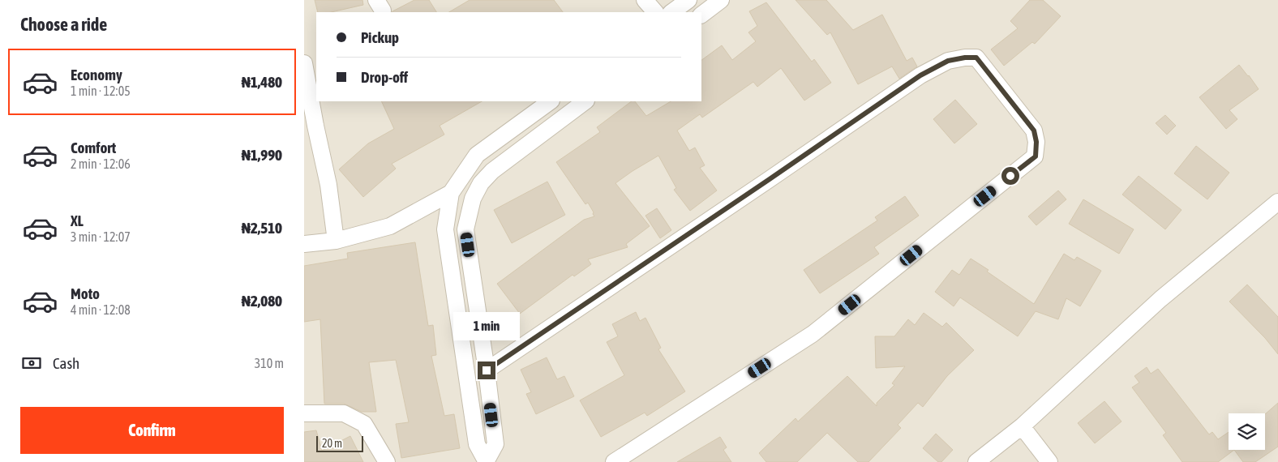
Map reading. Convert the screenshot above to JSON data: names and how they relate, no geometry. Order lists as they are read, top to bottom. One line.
{"scale_bar":"20 m","page":{"heading":"Choose a ride","banner":["Pickup","Drop-off"],"list":[{"name":"Economy","note":"1 min · 12:05","value":"₦1,480"},{"name":"Comfort","note":"2 min · 12:06","value":"₦1,990"},{"name":"XL","note":"3 min · 12:07","value":"₦2,510"},{"name":"Moto","note":"4 min · 12:08","value":"₦2,080"}],"bubble":"1 min","pay":["Cash","310 m"],"buttons":"Confirm","scale":"20 m"}}
